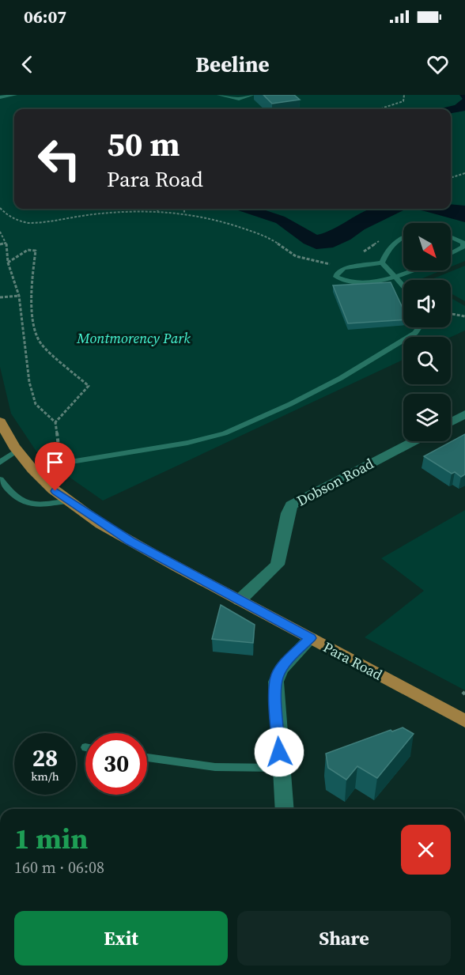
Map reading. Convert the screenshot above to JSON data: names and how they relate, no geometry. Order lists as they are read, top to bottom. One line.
{"streets":{"main road":["Para Road"],"street":["Dobson Road"]},"crossings":[["Dobson Road","Para Road"]],"parks":["Montmorency Park"],"north":"bottom right","page":{"status":"06:07","header":"Beeline","turn":["50 m","Para Road"],"speed":"28 km/h","limit":"30","heading":["1 min","160 m · 06:08"],"buttons":["Exit","Share"]}}
